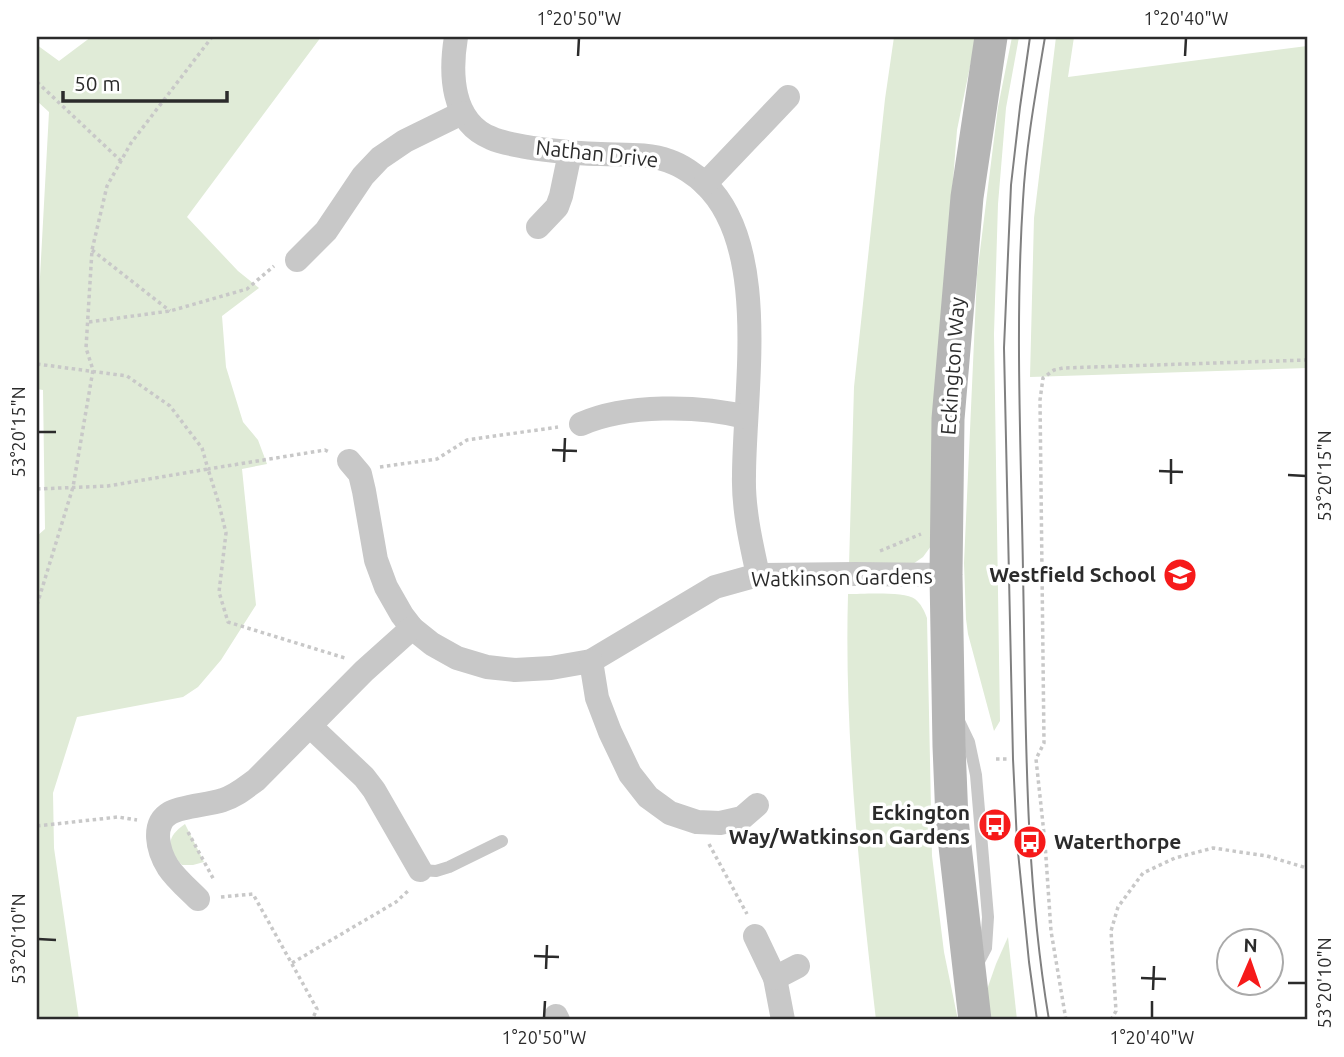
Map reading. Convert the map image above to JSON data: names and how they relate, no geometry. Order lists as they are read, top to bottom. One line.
{"streets":{"main road":["Eckington Way"],"street":["Nathan Drive","Watkinson Gardens"]},"crossings":[["Nathan Drive","Watkinson Gardens"],["Eckington Way","Watkinson Gardens"]],"places":{"school or university":["Westfield School"],"bus stop":["Eckington Way/Watkinson Gardens","Waterthorpe"]},"scale_bar":"50 m","north":"top","coordinates":["1°20'50\"W","1°20'40\"W","53°20'15\"N","53°20'10\"N"]}
